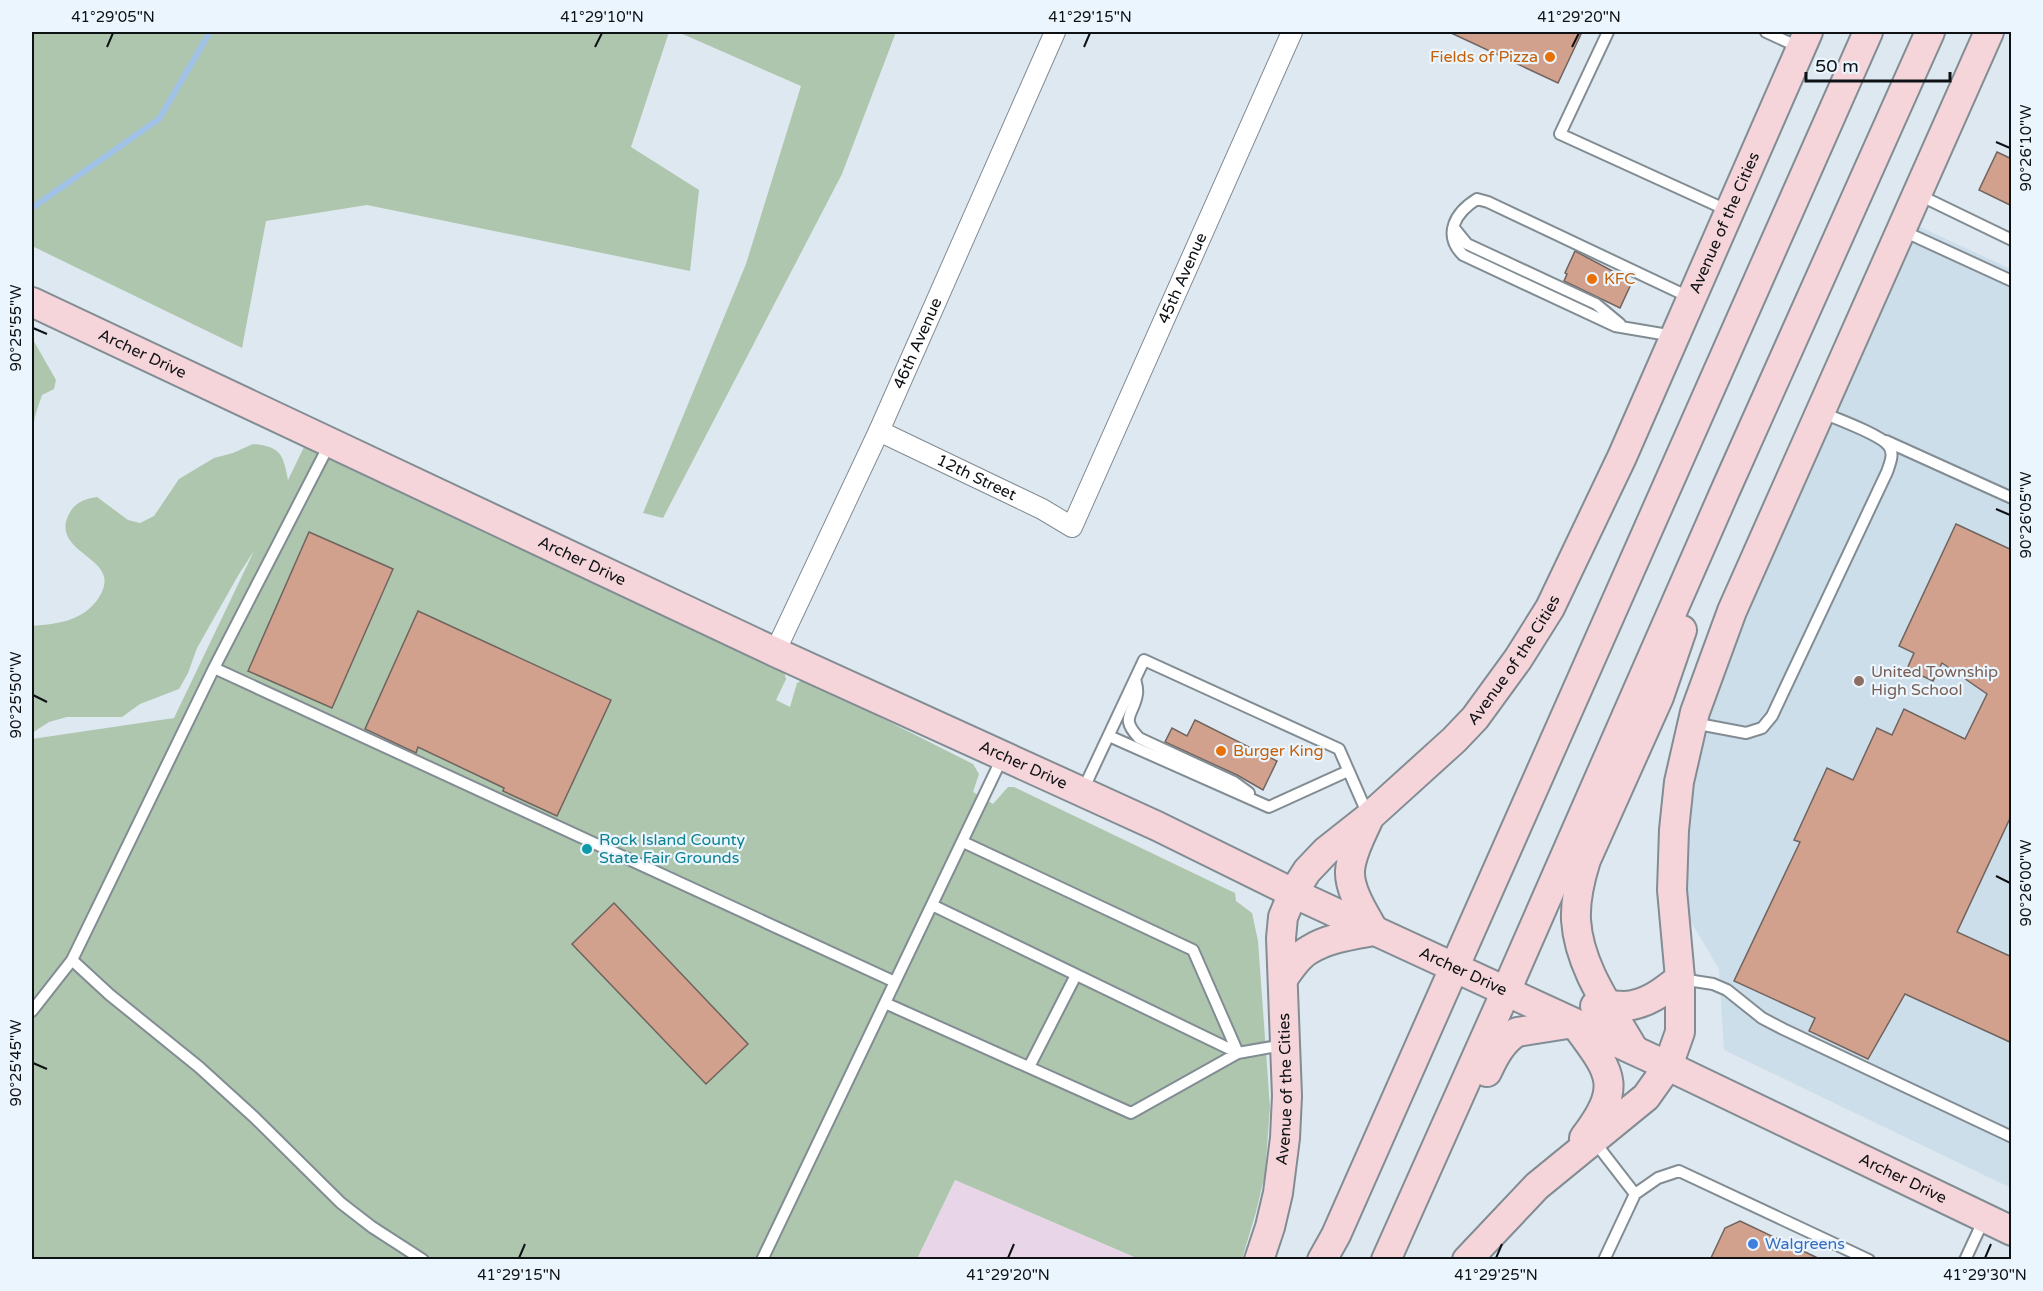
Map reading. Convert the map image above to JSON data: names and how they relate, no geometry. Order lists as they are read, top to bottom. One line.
{"streets":{"street":["Avenue of the Cities","45th Avenue","46th Avenue","Archer Drive","12th Street"]},"crossings":[["Avenue of the Cities","Archer Drive"],["45th Avenue","12th Street"],["46th Avenue","Archer Drive"],["46th Avenue","12th Street"]],"places":["Fields of Pizza","KFC","United Township High School","Burger King","Rock Island County State Fair Grounds","Walgreens"],"scale_bar":"50 m","coordinates":["41°29'05\"N","41°29'10\"N","41°29'15\"N","41°29'20\"N","90°26'10\"W","90°25'55\"W","90°26'05\"W","90°25'50\"W","90°26'00\"W","90°25'45\"W","41°29'25\"N","41°29'30\"N"]}
